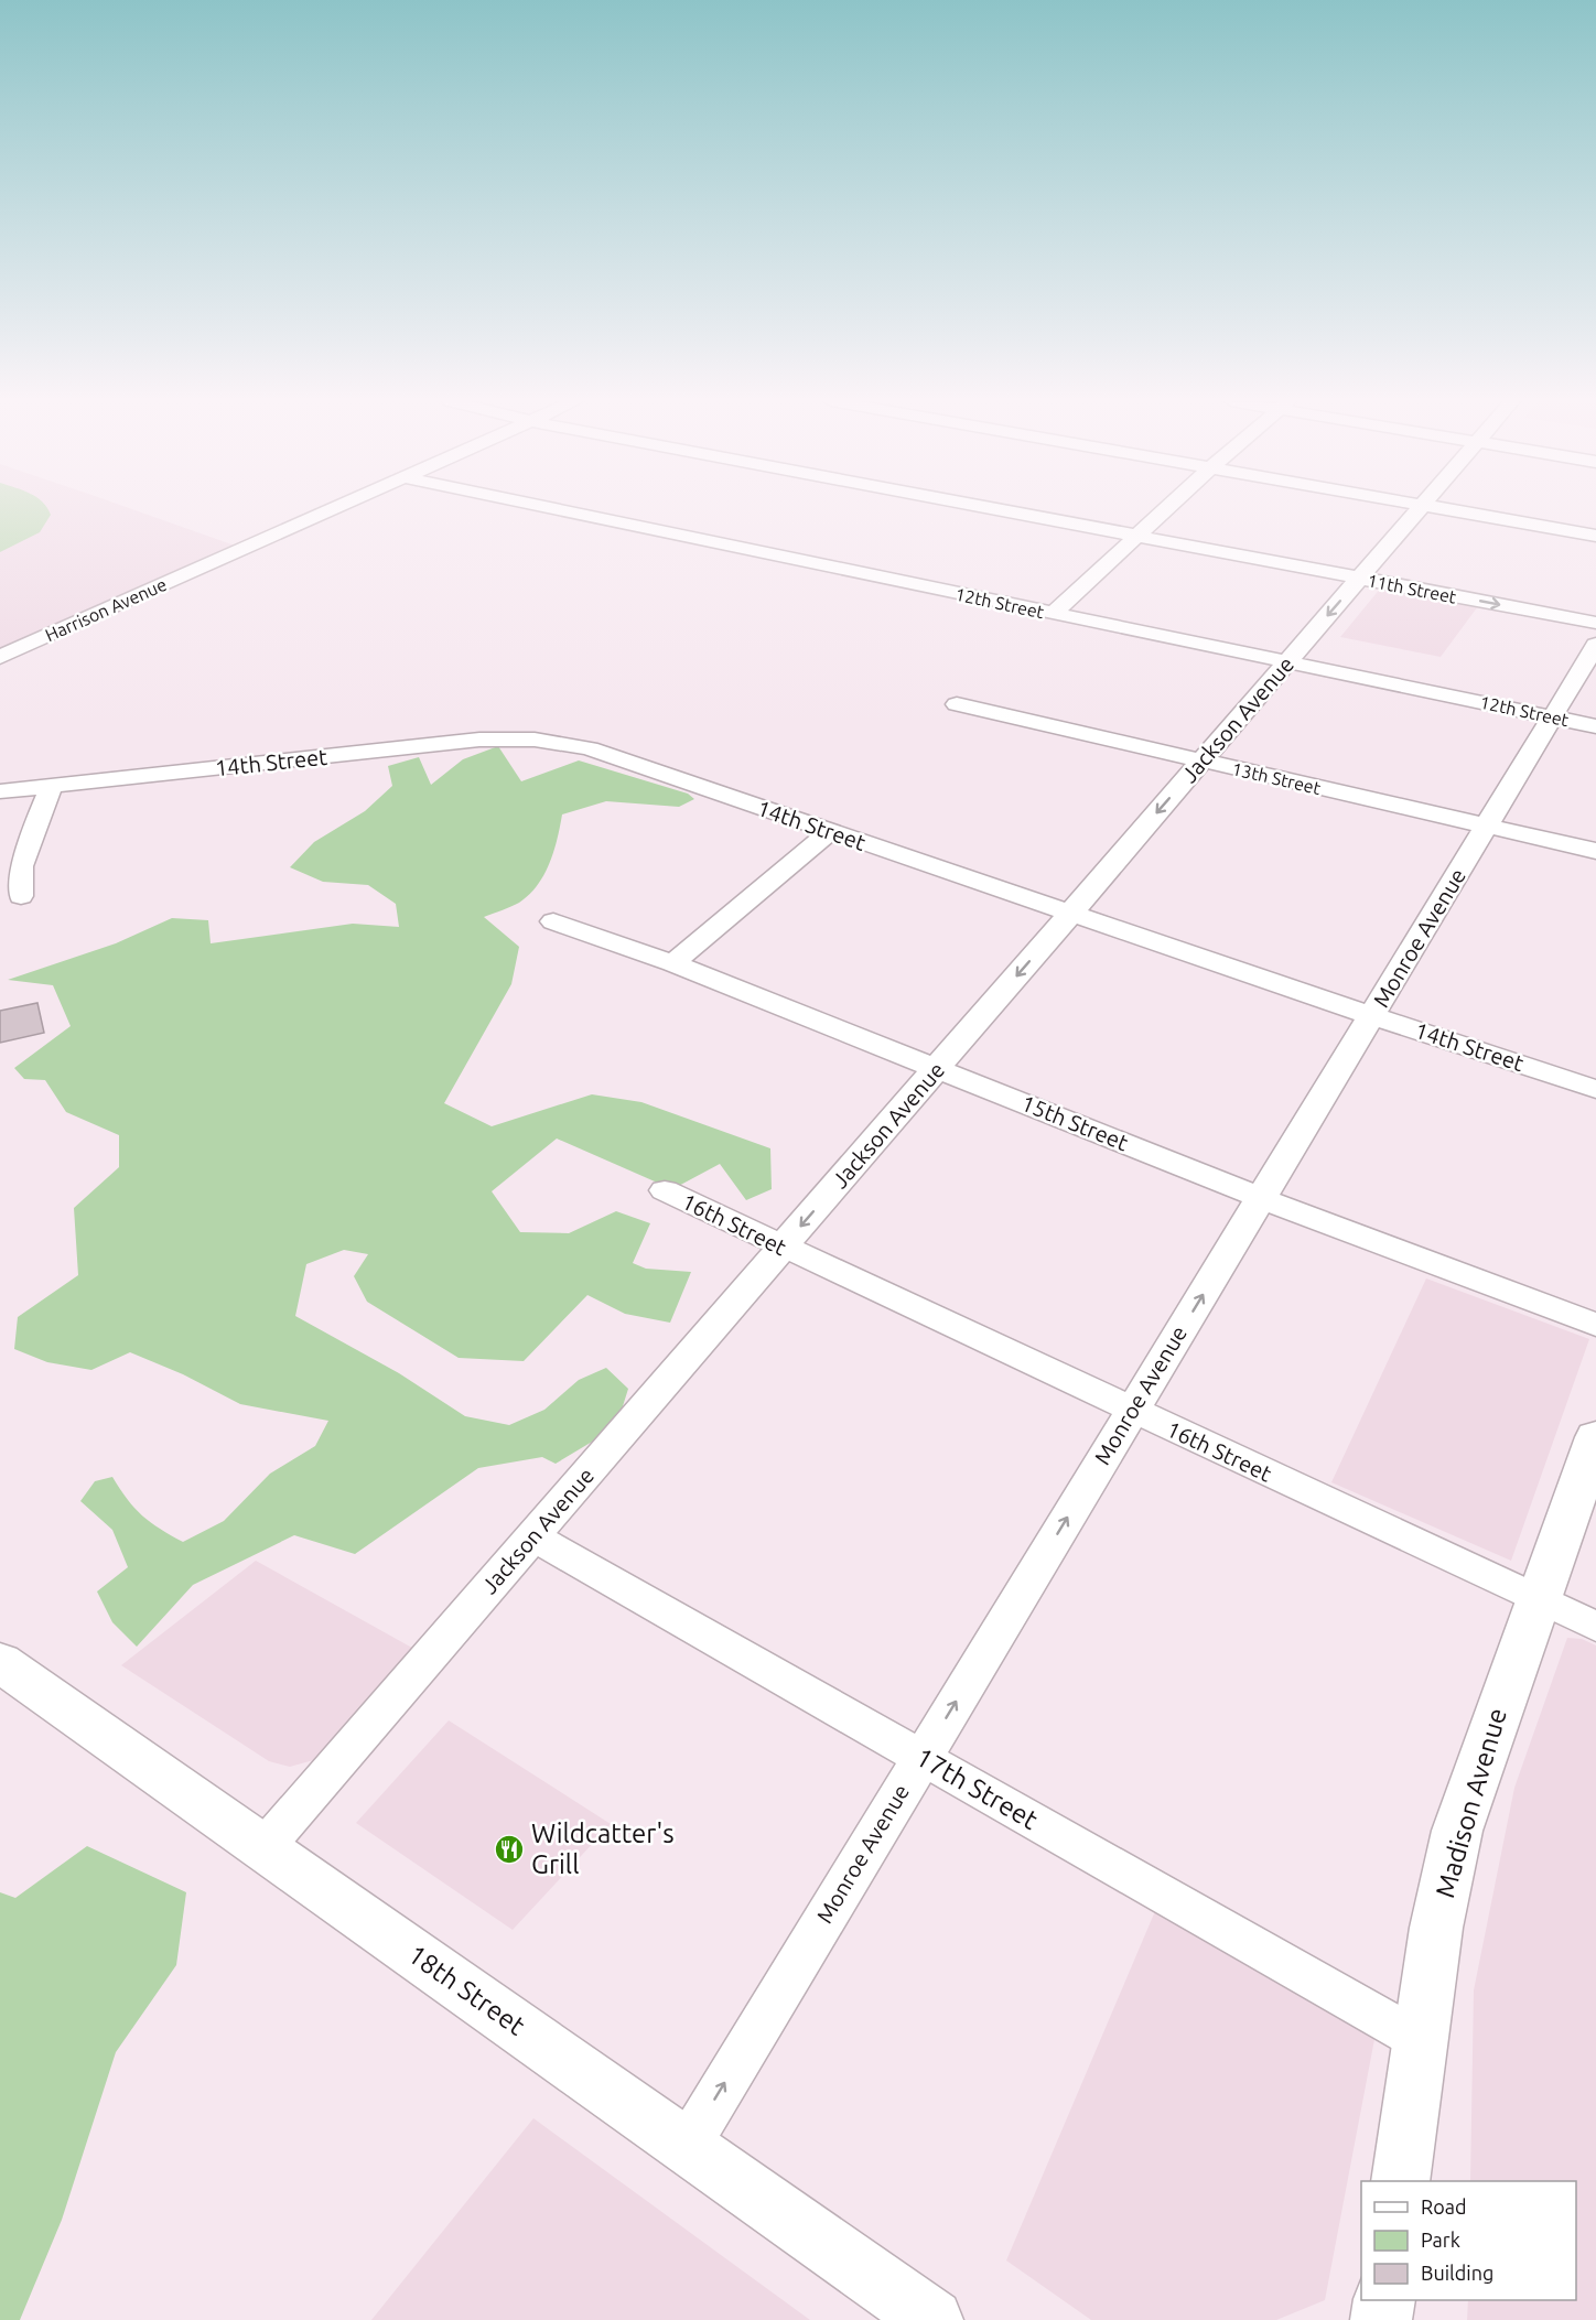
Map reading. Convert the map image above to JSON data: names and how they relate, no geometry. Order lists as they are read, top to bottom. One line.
{"streets":{"main road":["Madison Avenue","18th Street"],"street":["11th Street","12th Street","Harrison Avenue","Jackson Avenue","14th Street","13th Street","Monroe Avenue","15th Street","16th Street","17th Street"]},"crossings":[["11th Street","Jackson Avenue"],["12th Street","Jackson Avenue"],["12th Street","Monroe Avenue"],["Jackson Avenue","14th Street"],["Jackson Avenue","13th Street"],["Jackson Avenue","15th Street"],["Jackson Avenue","16th Street"],["Jackson Avenue","17th Street"],["Jackson Avenue","18th Street"],["14th Street","Monroe Avenue"],["13th Street","Monroe Avenue"],["Monroe Avenue","15th Street"],["Monroe Avenue","16th Street"],["Monroe Avenue","17th Street"],["Monroe Avenue","18th Street"],["16th Street","Madison Avenue"],["17th Street","Madison Avenue"]],"one_way":["Monroe Avenue"],"places":{"restaurant":["Wildcatter's Grill"]},"legend":["Road","Park","Building"]}
